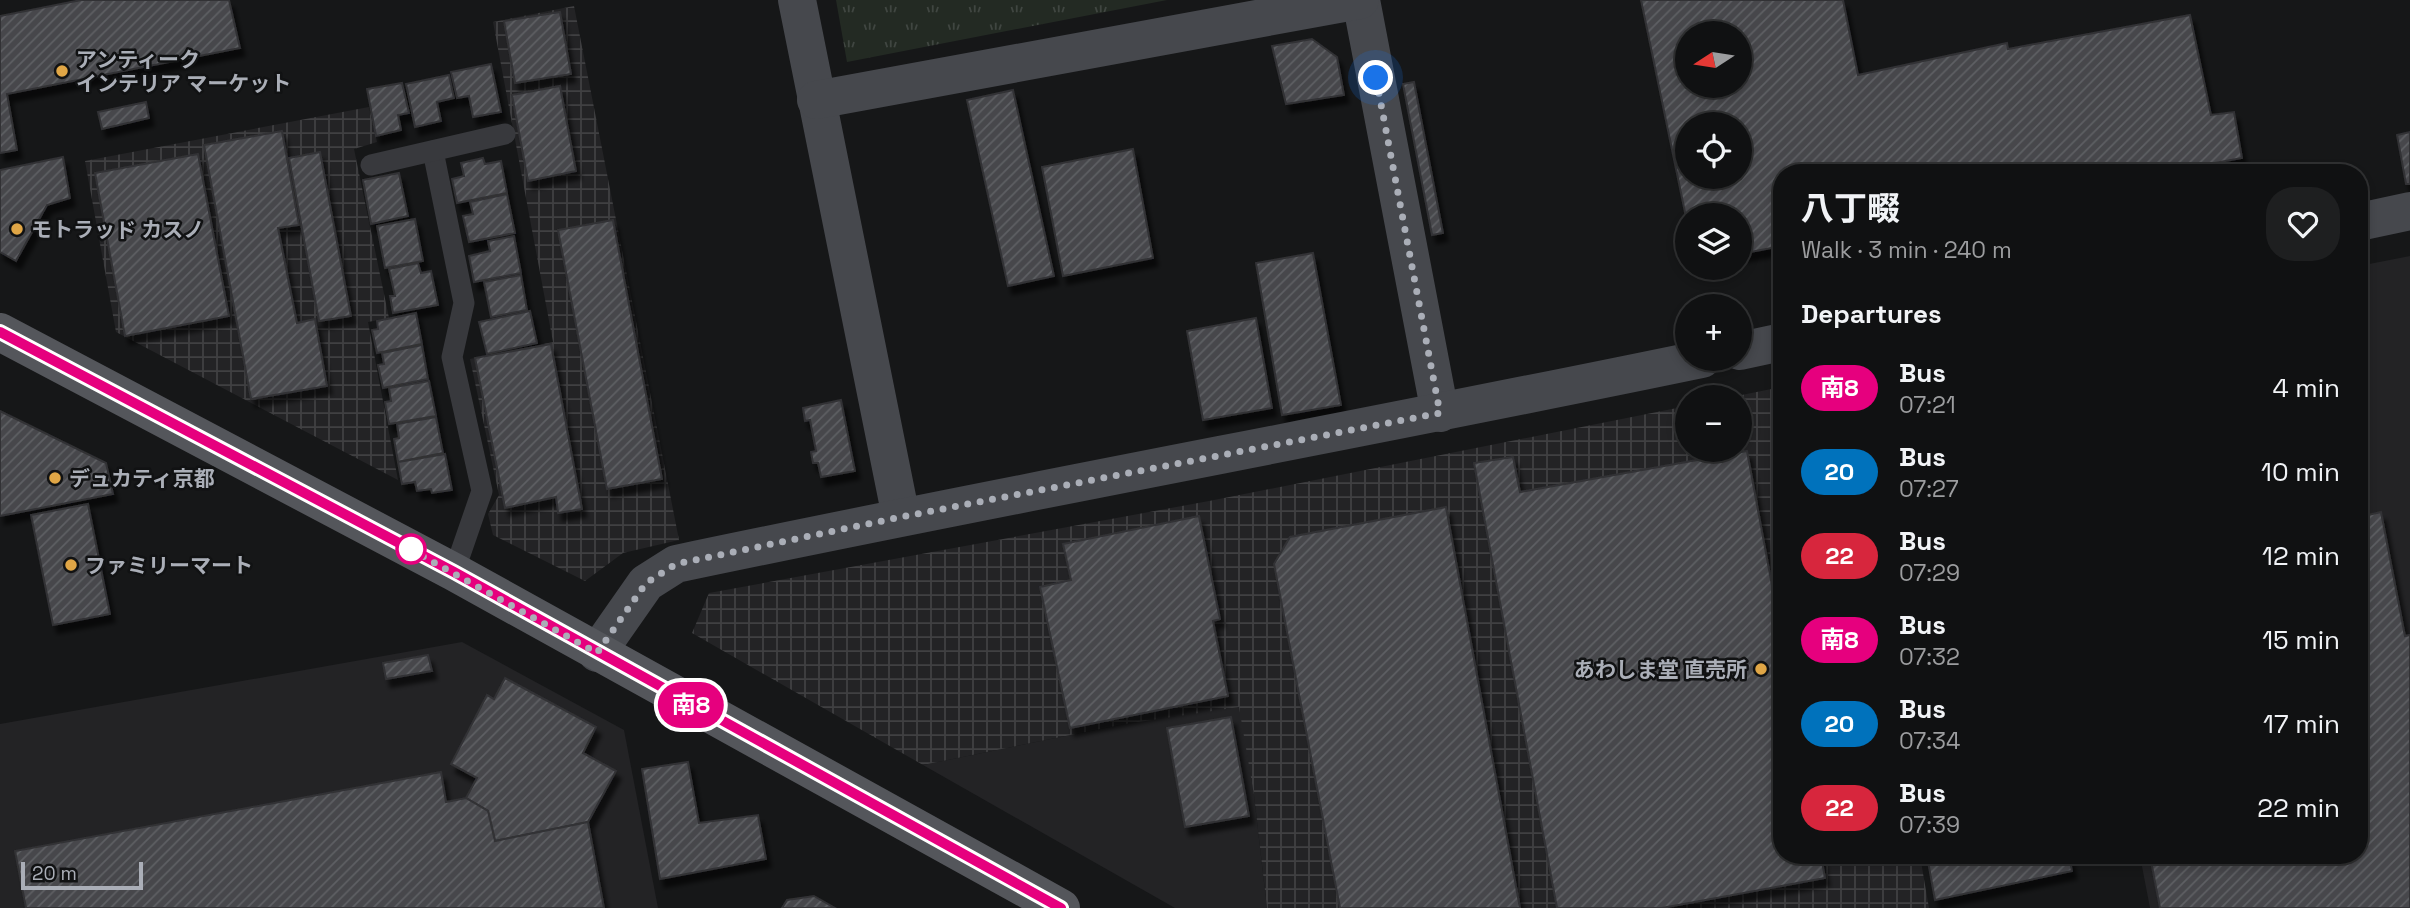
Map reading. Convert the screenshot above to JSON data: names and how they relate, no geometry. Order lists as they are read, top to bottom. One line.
{"places":["アンティーク インテリア マーケット","モトラッド カスノ","デュカティ京都","ファミリーマート","あわしま堂 直売所"],"lines":["bus line 南8"],"scale_bar":"20 m","north":"left","page":{"on_map":"南8","map_buttons":["+","−"],"heading":[["八丁畷","Walk · 3 min · 240 m"],"Departures"],"list":[{"mark":"南8","name":"Bus","note":"07:21","value":"4 min"},{"mark":"20","name":"Bus","note":"07:27","value":"10 min"},{"mark":"22","name":"Bus","note":"07:29","value":"12 min"},{"mark":"南8","name":"Bus","note":"07:32","value":"15 min"},{"mark":"20","name":"Bus","note":"07:34","value":"17 min"},{"mark":"22","name":"Bus","note":"07:39","value":"22 min"}],"scale":"20 m"}}
